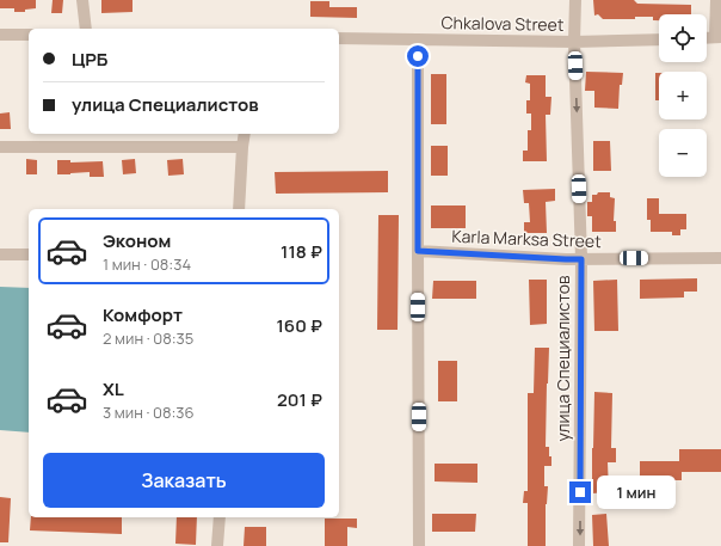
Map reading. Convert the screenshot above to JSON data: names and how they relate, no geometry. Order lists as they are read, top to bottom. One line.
{"streets":{"street":["Chkalova Street","Karla Marksa Street","улица Специалистов"]},"crossings":[["Chkalova Street","улица Специалистов"],["Karla Marksa Street","улица Специалистов"]],"one_way":["улица Специалистов"],"page":{"map_buttons":["+","−"],"banner":["ЦРБ","улица Специалистов"],"list":[{"name":"Эконом","note":"1 мин · 08:34","value":"118 ₽"},{"name":"Комфорт","note":"2 мин · 08:35","value":"160 ₽"},{"name":"XL","note":"3 мин · 08:36","value":"201 ₽"}],"buttons":"Заказать","bubble":"1 мин"}}
